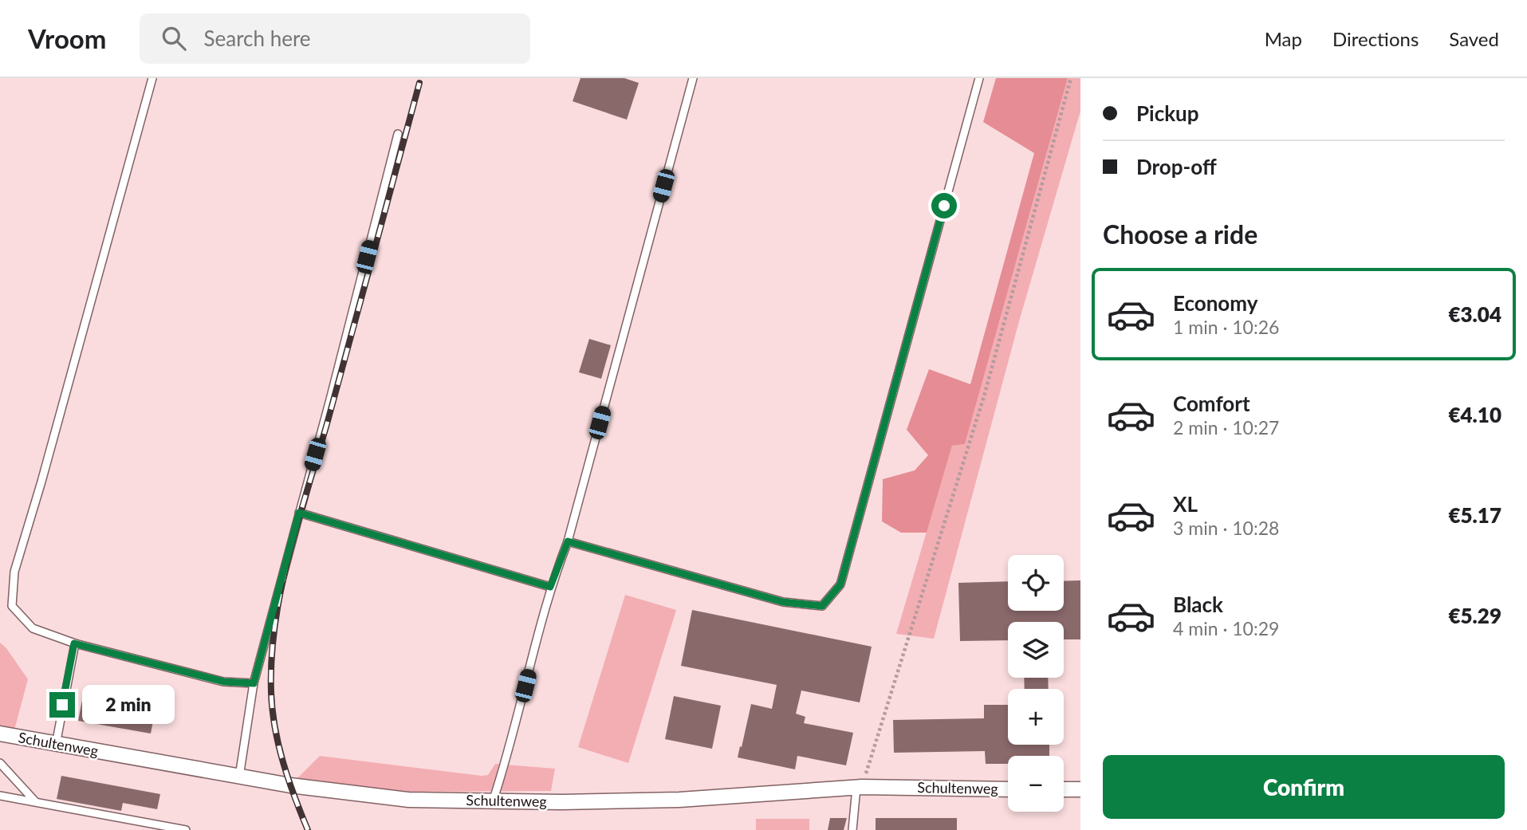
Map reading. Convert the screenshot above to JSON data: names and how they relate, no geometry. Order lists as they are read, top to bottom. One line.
{"streets":{"street":["Schultenweg"]},"page":{"header":"Vroom","search":"Search here","nav":["Map","Directions","Saved"],"banner":["Pickup","Drop-off"],"heading":"Choose a ride","list":[{"name":"Economy","note":"1 min · 10:26","value":"€3.04"},{"name":"Comfort","note":"2 min · 10:27","value":"€4.10"},{"name":"XL","note":"3 min · 10:28","value":"€5.17"},{"name":"Black","note":"4 min · 10:29","value":"€5.29"}],"map_buttons":["+","−"],"bubble":"2 min","buttons":"Confirm"}}
